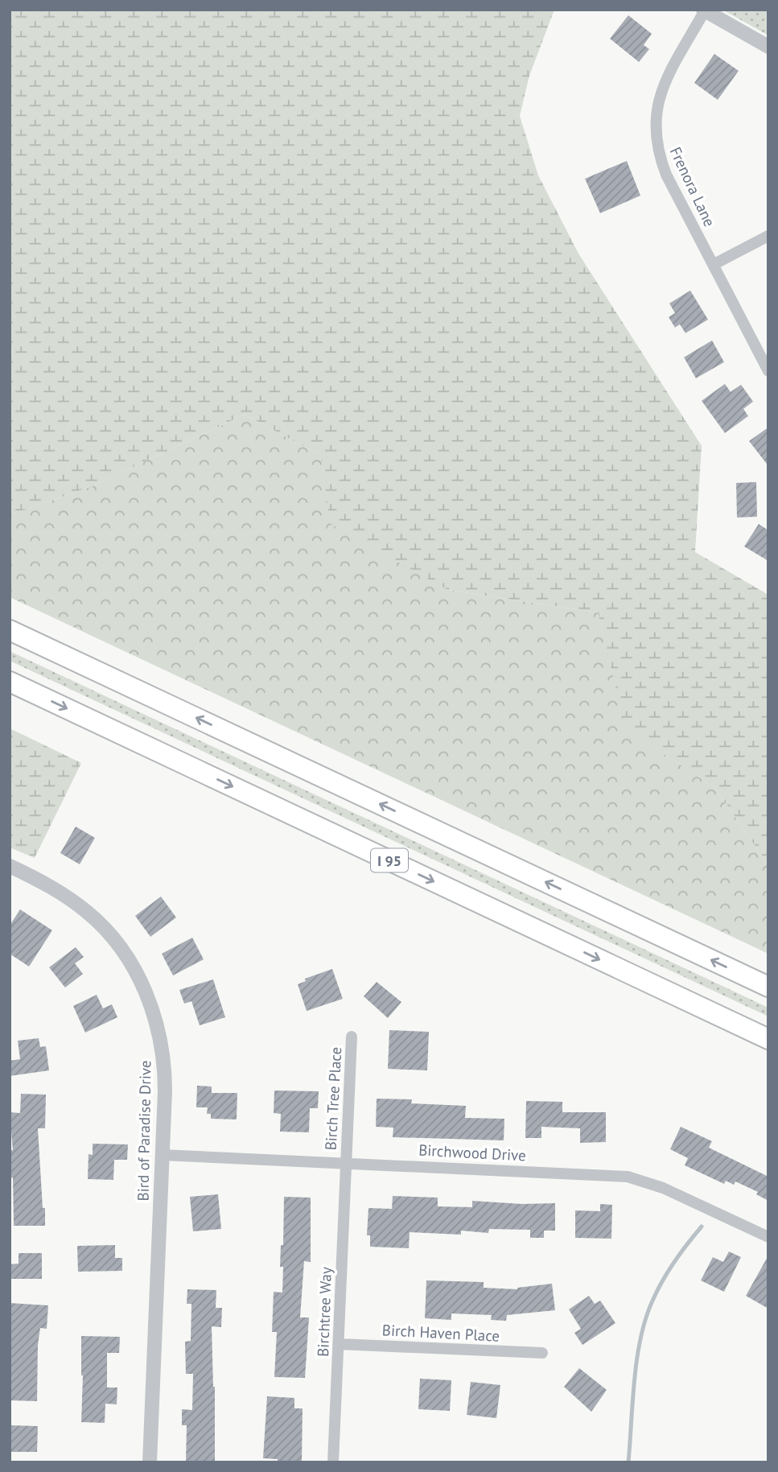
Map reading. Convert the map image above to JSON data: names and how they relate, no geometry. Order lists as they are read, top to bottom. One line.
{"streets":{"highway":["I 95"],"street":["Frenora Lane","Birch Tree Place","Bird of Paradise Drive","Birchwood Drive","Birchtree Way","Birch Haven Place"]},"crossings":[["Birch Tree Place","Birchwood Drive"],["Birch Tree Place","Birchtree Way"],["Bird of Paradise Drive","Birchwood Drive"],["Birchwood Drive","Birchtree Way"],["Birchtree Way","Birch Haven Place"]]}
